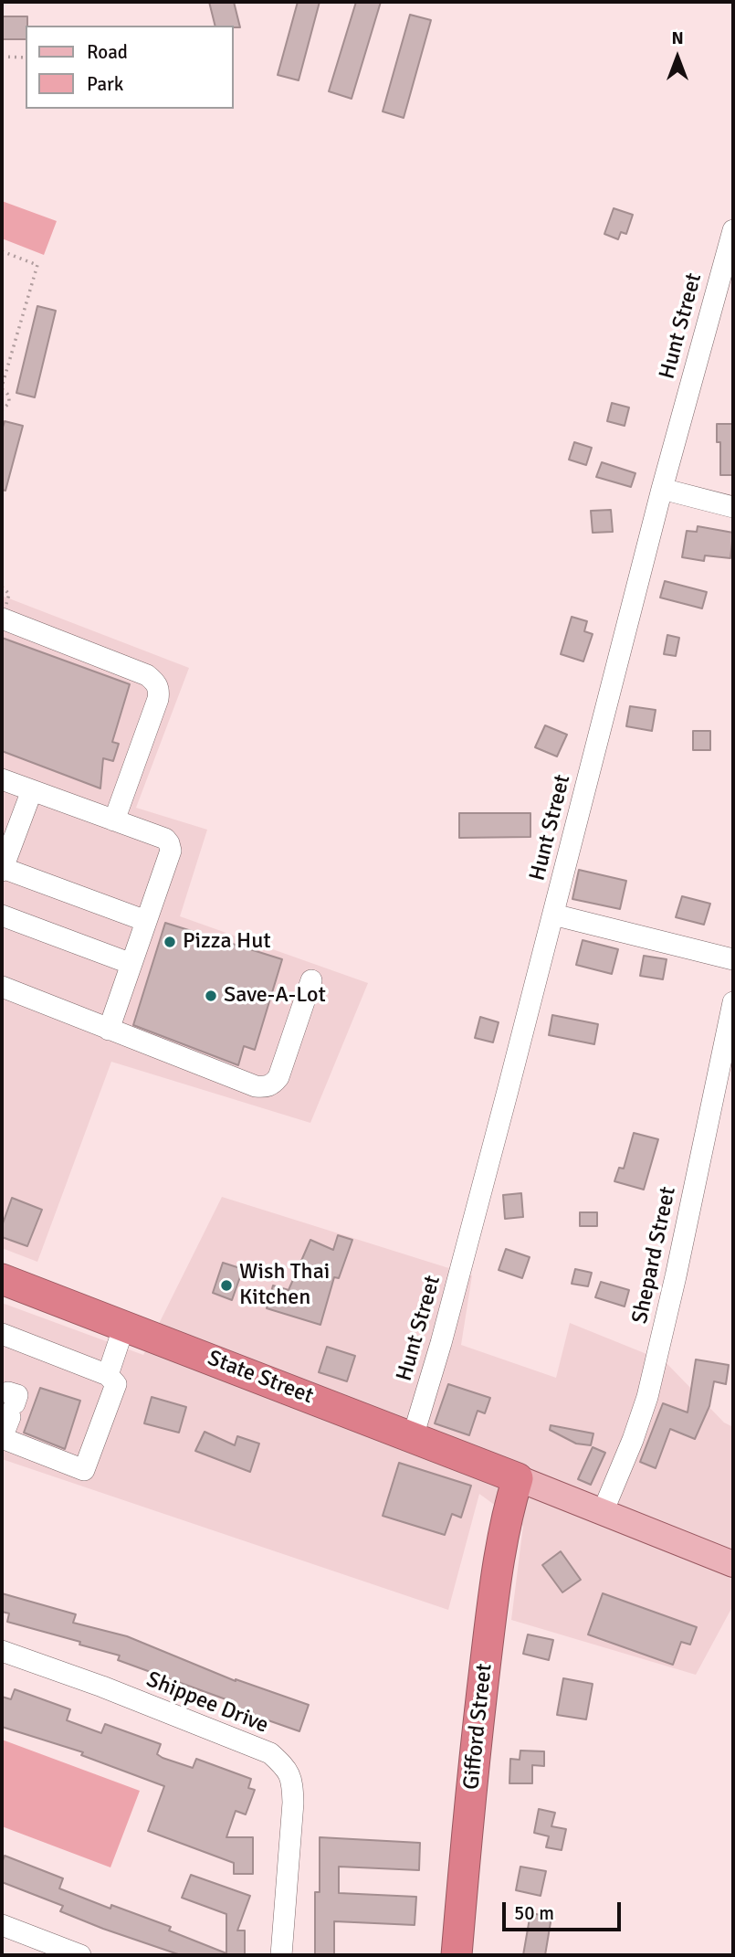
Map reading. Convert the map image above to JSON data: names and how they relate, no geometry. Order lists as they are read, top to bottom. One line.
{"streets":{"highway":["State Street","Gifford Street"],"street":["Hunt Street","Shepard Street","Shippee Drive"]},"crossings":[["Hunt Street","State Street"],["Shepard Street","State Street"],["State Street","Gifford Street"]],"places":["Pizza Hut","Save-A-Lot","Wish Thai Kitchen"],"legend":["Road","Park"],"scale_bar":"50 m","north":"top"}
